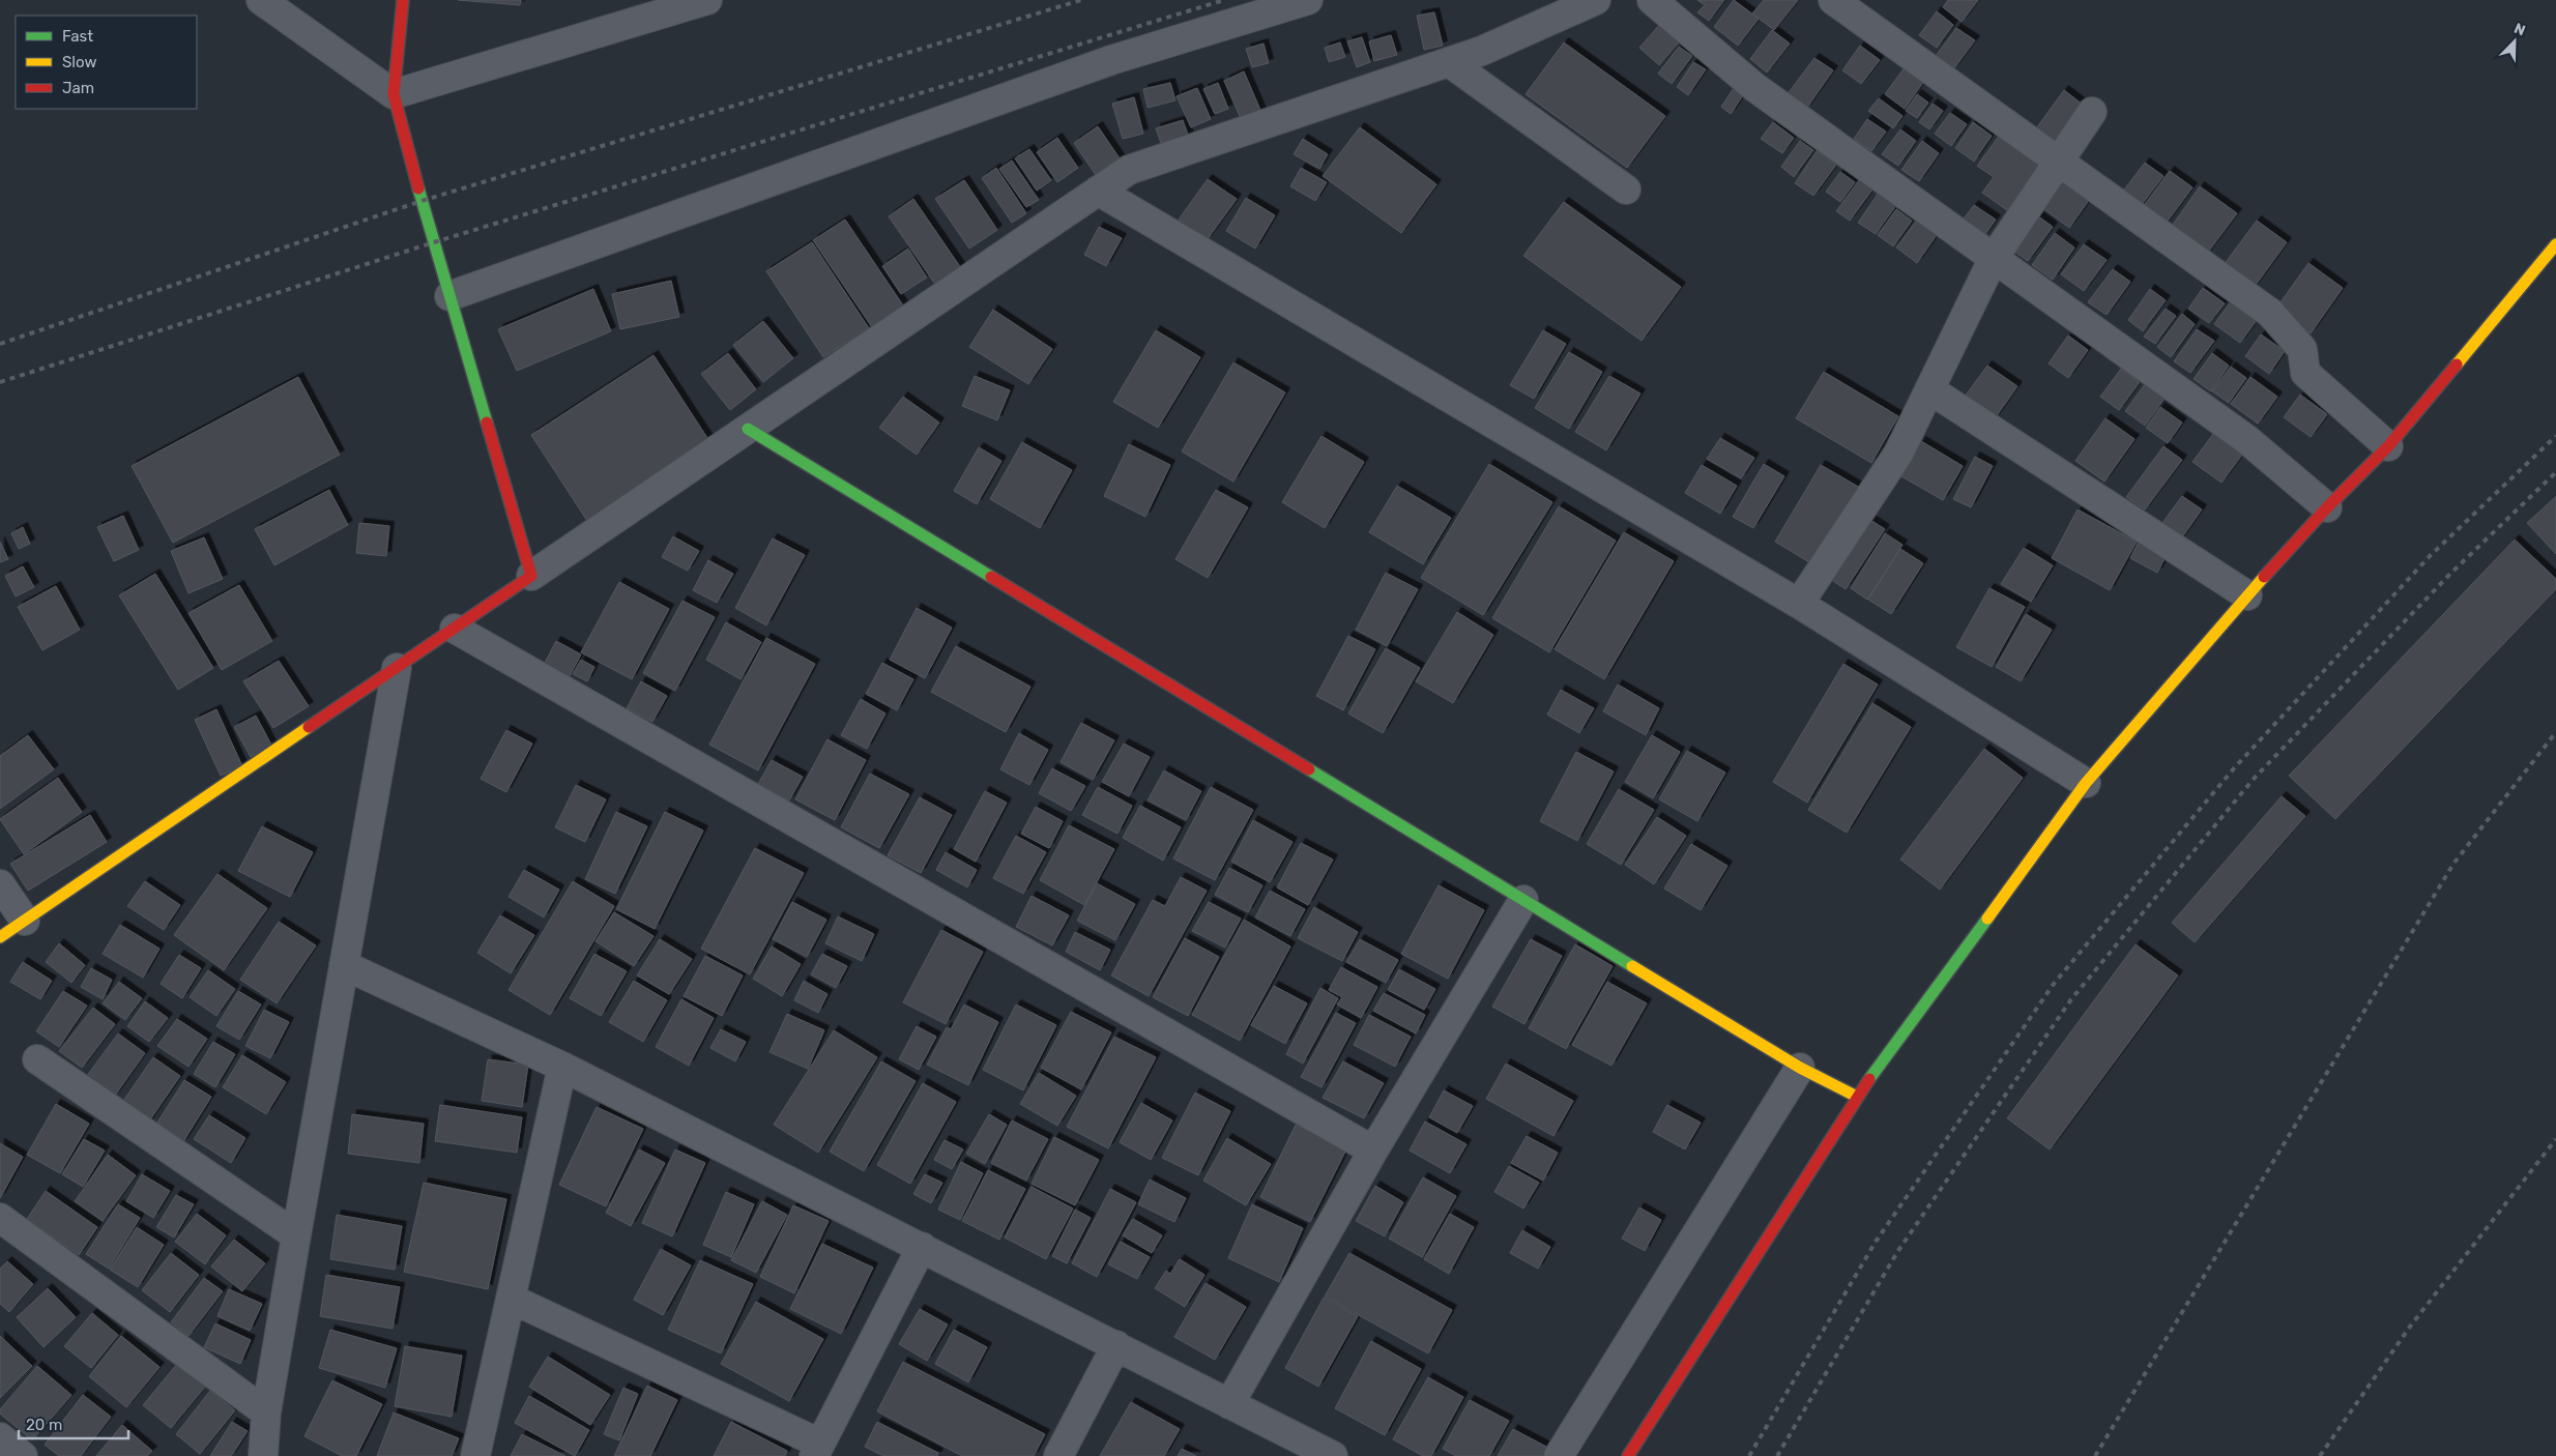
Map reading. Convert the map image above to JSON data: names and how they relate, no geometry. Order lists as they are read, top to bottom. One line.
{"legend":["Fast","Slow","Jam"],"scale_bar":"20 m","north":"top right"}
